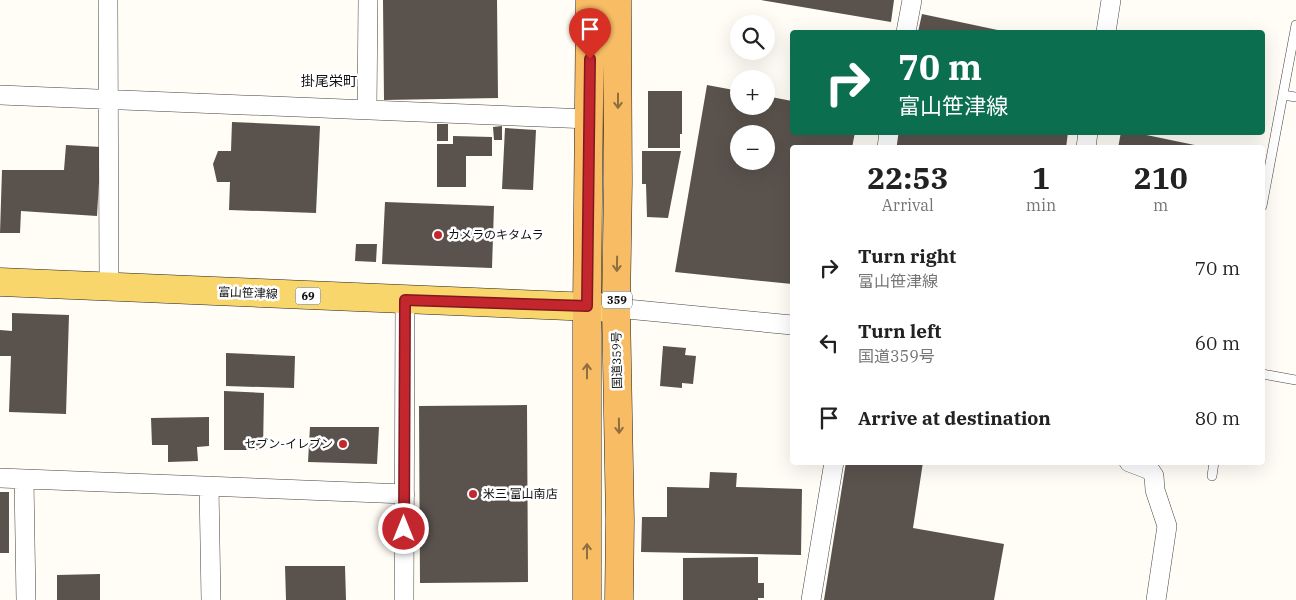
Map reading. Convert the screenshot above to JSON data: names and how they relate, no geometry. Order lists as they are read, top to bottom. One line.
{"streets":{"highway":["359","国道359号"],"main road":["富山笹津線","69"]},"crossings":[["富山笹津線","359"],["富山笹津線","国道359号"]],"districts":["掛尾栄町"],"places":["カメラのキタムラ","セブン-イレブン","米三 富山南店"],"page":{"map_buttons":["+","−"],"turn":["70 m","富山笹津線"],"eta":["22:53","Arrival","1","min","210","m"],"list":[{"name":"Turn right","note":"富山笹津線","value":"70 m"},{"name":"Turn left","note":"国道359号","value":"60 m"},{"name":"Arrive at destination","value":"80 m"}]}}
